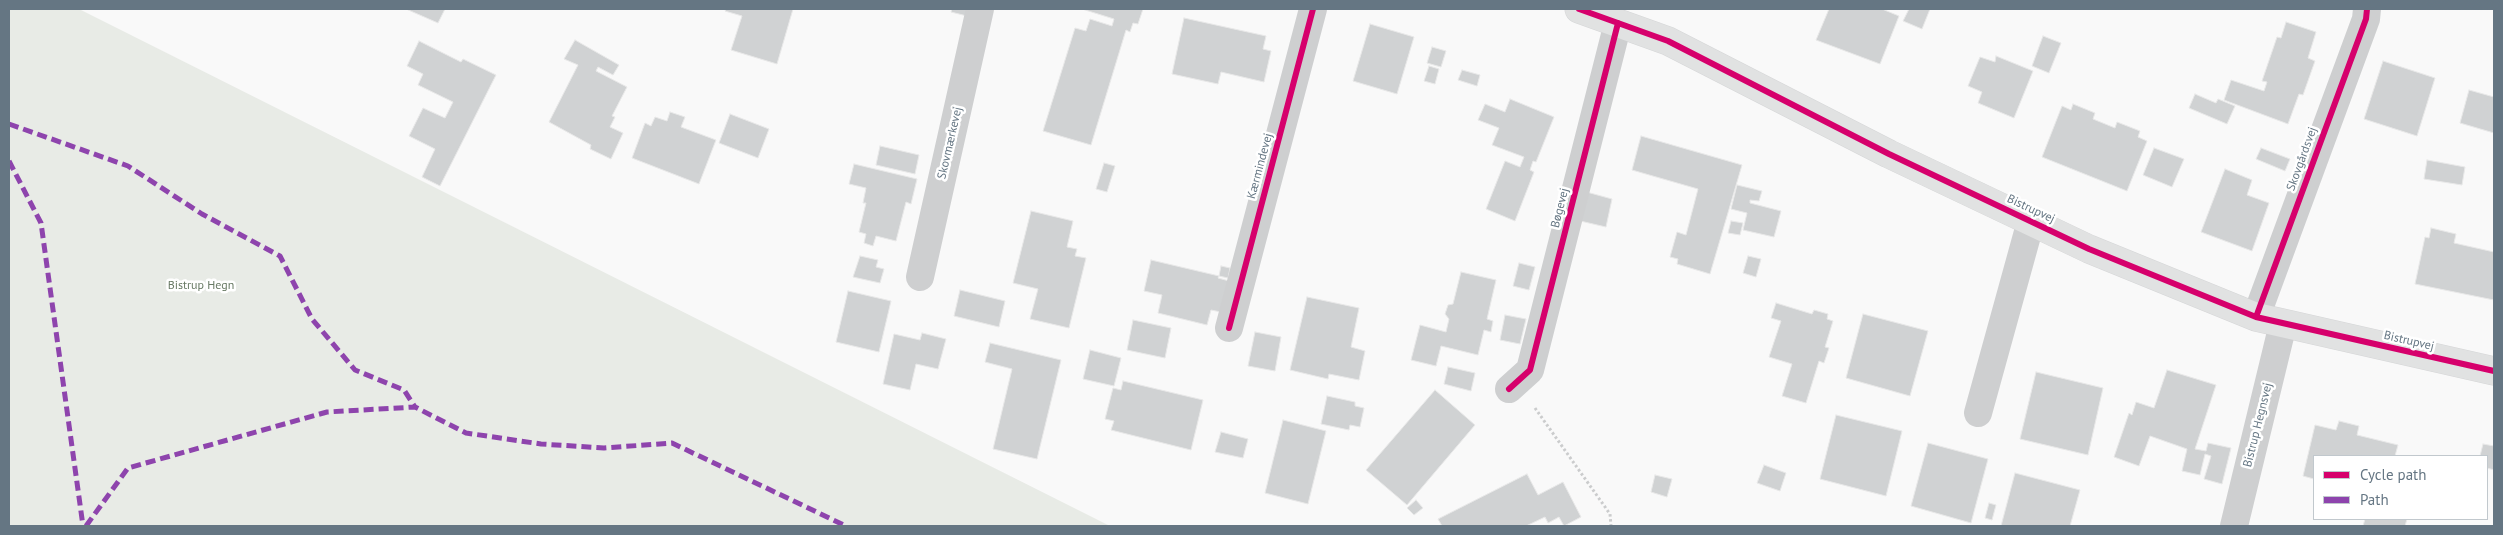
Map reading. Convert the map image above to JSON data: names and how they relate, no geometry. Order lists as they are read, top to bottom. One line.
{"streets":{"main road":["Bistrupvej"],"street":["Skovmærkevej","Skovgårdsvej","Kærmindevej","Bøgevej","Bistrup Hegnsvej"]},"crossings":[["Skovgårdsvej","Bistrupvej"],["Bøgevej","Bistrupvej"],["Bistrupvej","Bistrup Hegnsvej"]],"parks":["Bistrup Hegn"],"legend":["Cycle path","Path"]}
